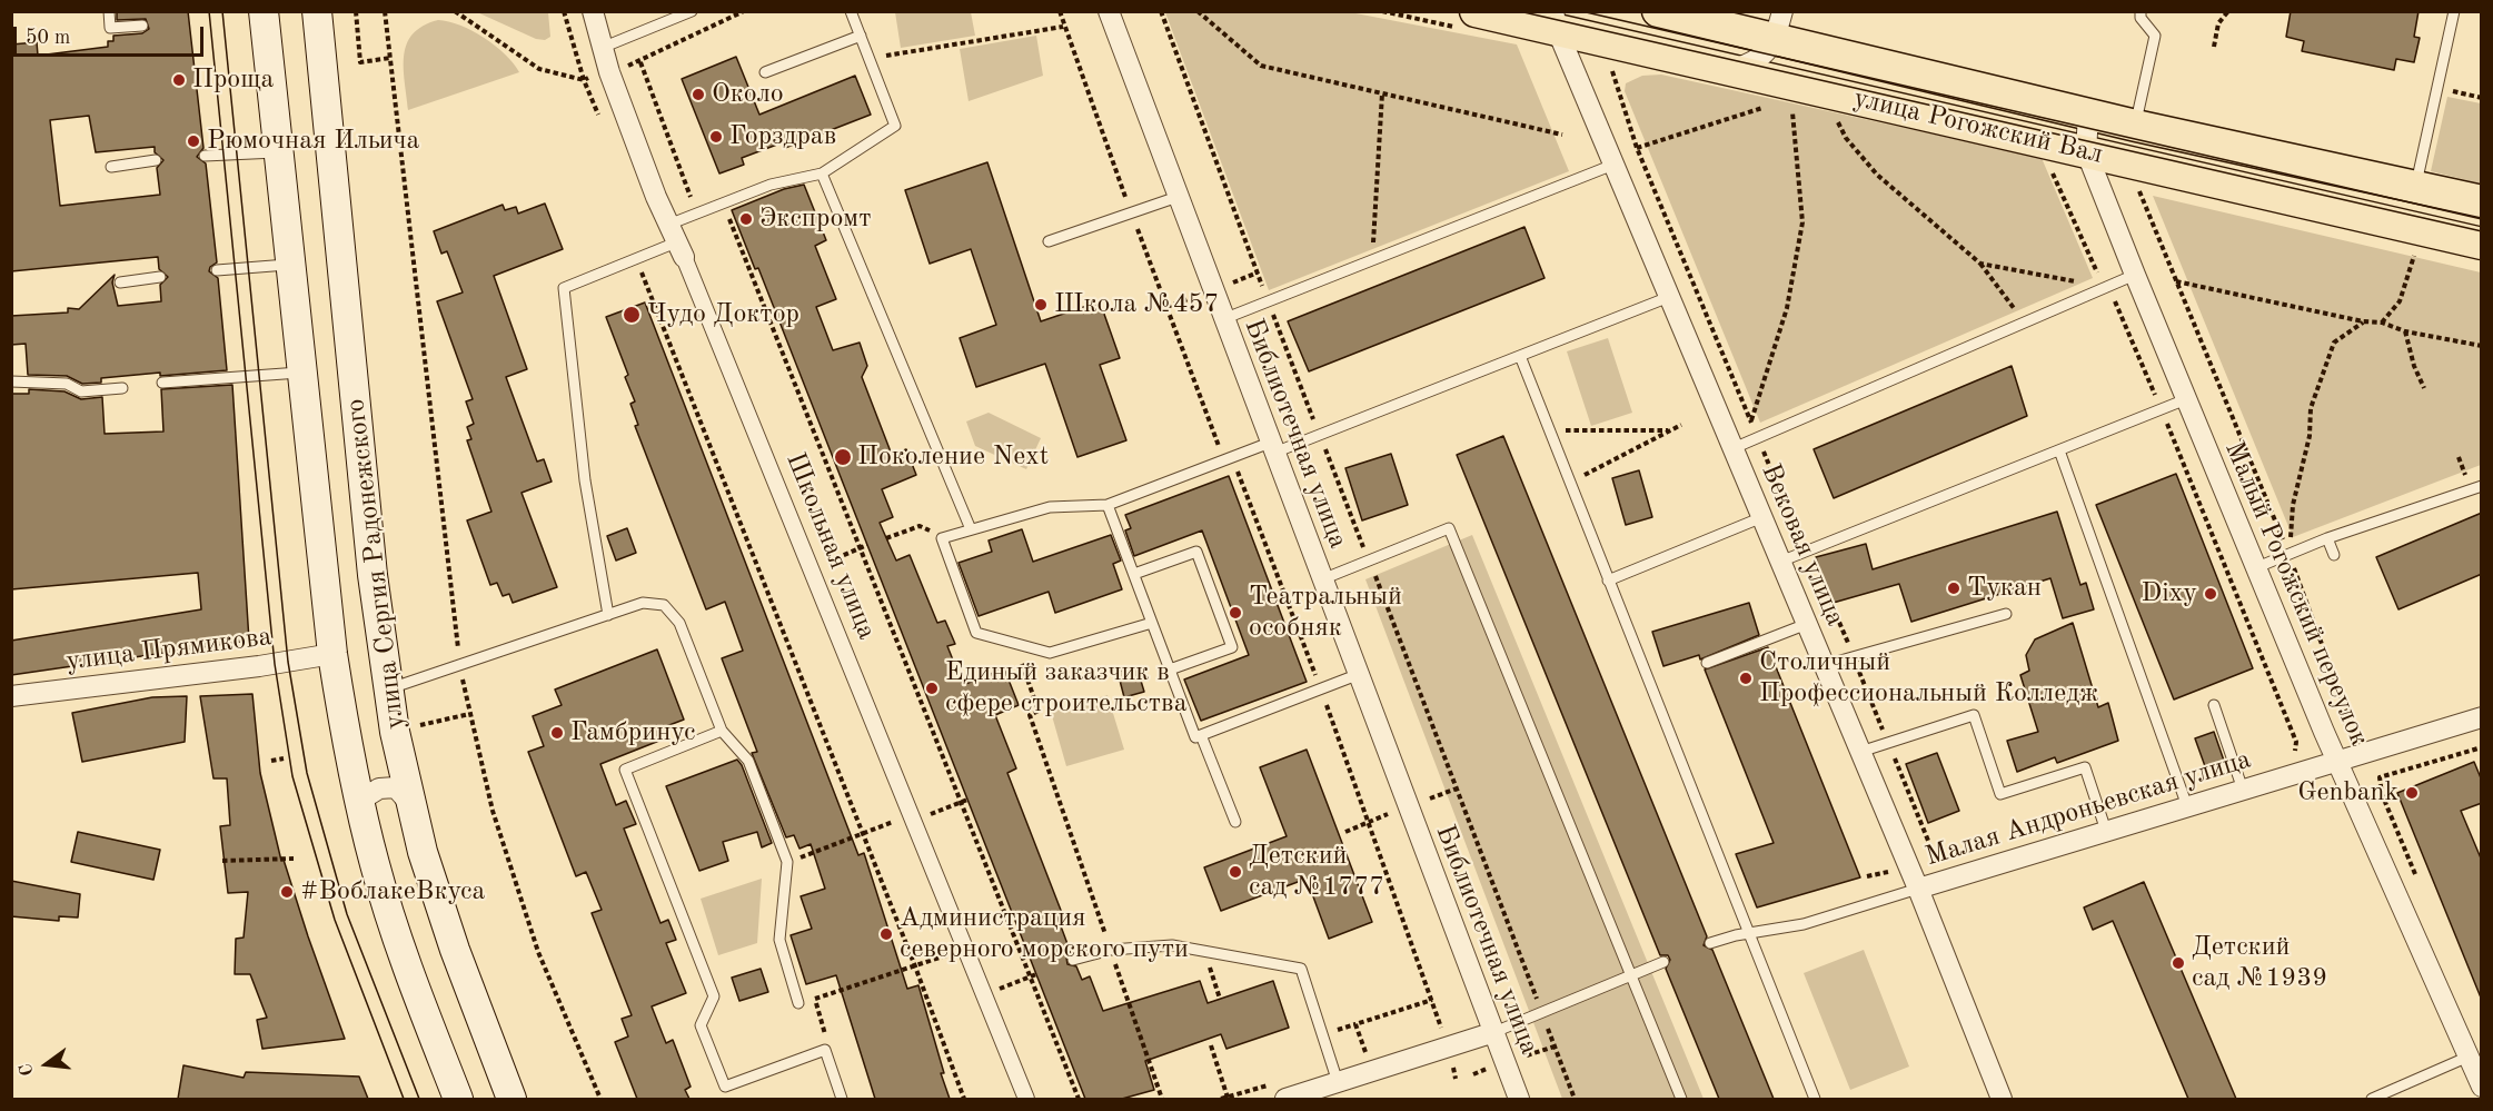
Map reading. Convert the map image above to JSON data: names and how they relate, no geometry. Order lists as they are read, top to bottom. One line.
{"streets":{"main road":["улица Рогожский Вал","улица Сергия Радонежского"],"street":["Библиотечная улица","Вековая улица","Школьная улица","Малый Рогожский переулок","улица Прямикова","Малая Андроньевская улица"]},"crossings":[["улица Рогожский Вал","Вековая улица"],["улица Рогожский Вал","Малый Рогожский переулок"],["Вековая улица","Малая Андроньевская улица"],["улица Сергия Радонежского","улица Прямикова"],["Малый Рогожский переулок","Малая Андроньевская улица"]],"places":["Проща","Около","Горздрав","Рюмочная Ильича","Экспромт","Школа №457","Чудо Доктор","Поколение Next","Тукан","Dixy","Театральный особняк","Столичный Профессиональный Колледж","Единый заказчик в сфере строительства","Гамбринус","Genbank","Детский сад №1777","#ВоблакеВкуса","Администрация северного морского пути","Детский сад №1939"],"scale_bar":"50 m","north":"left"}
